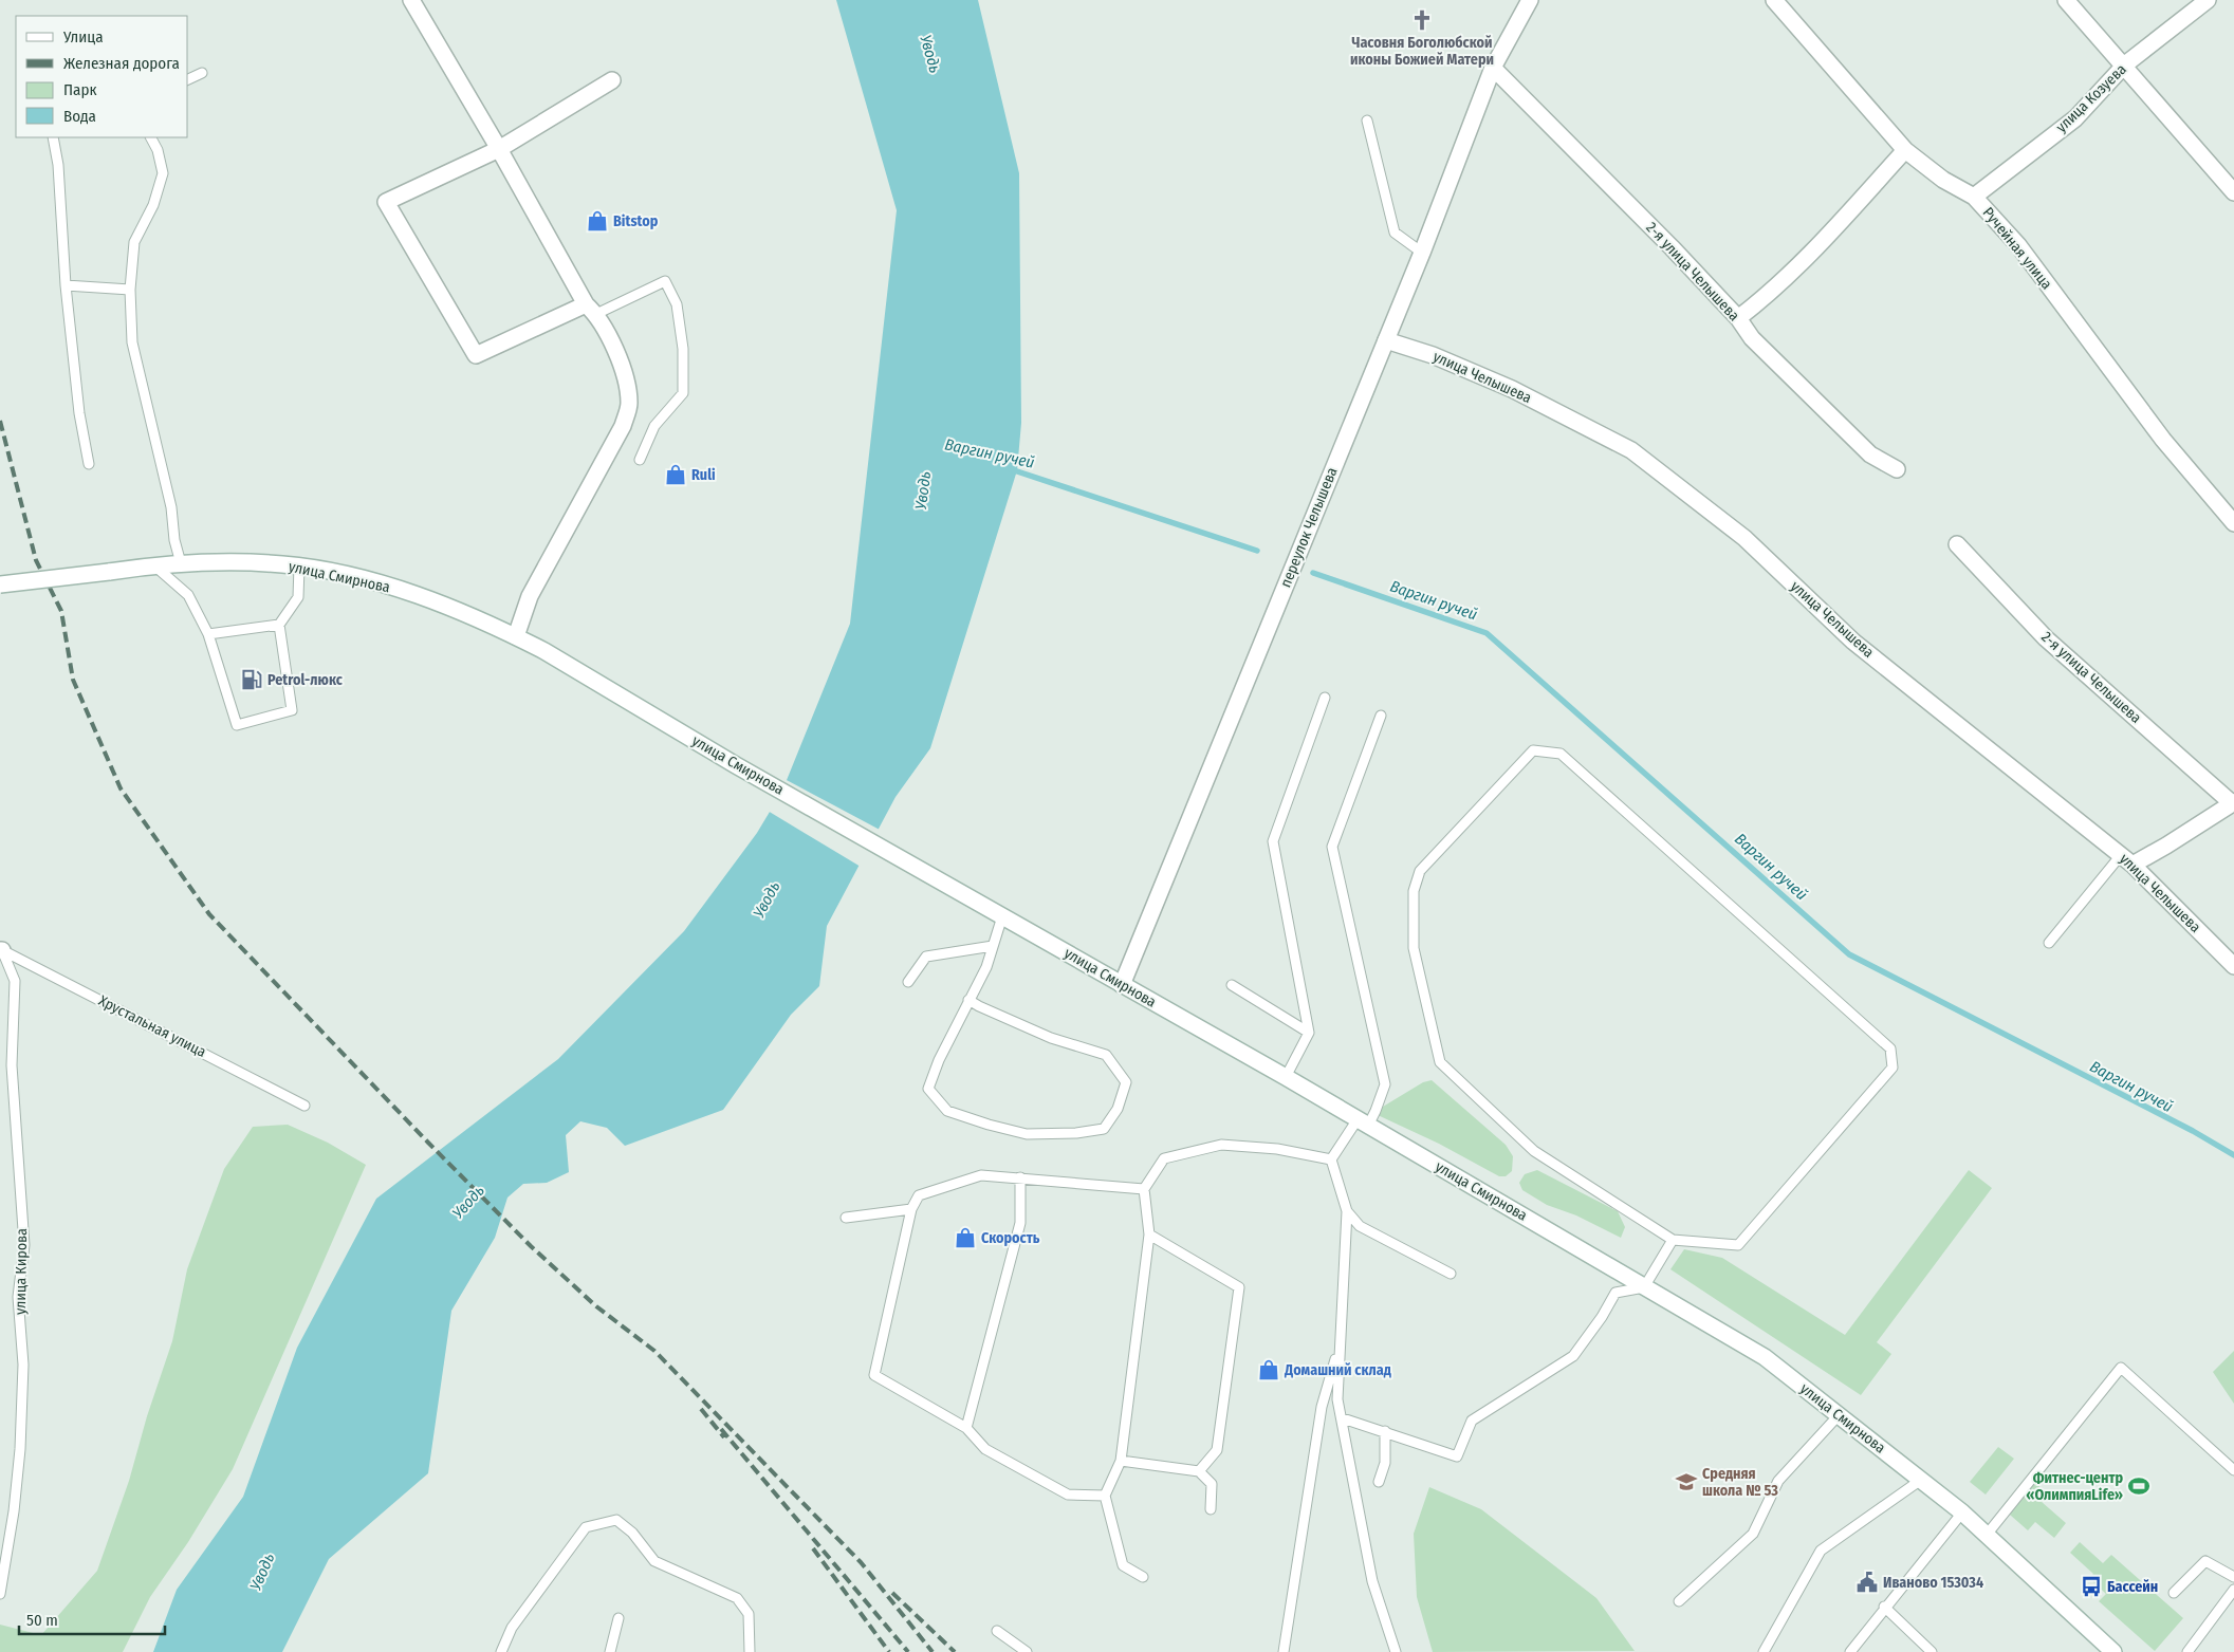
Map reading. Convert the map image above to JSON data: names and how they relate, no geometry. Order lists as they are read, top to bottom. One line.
{"streets":{"street":["улица Козуева","Ручейная улица","2-я улица Челышева","улица Челышева","переулок Челышева","улица Смирнова"],"lane":["Хрустальная улица","улица Кирова"]},"crossings":[["улица Козуева","Ручейная улица"],["2-я улица Челышева","переулок Челышева"],["улица Челышева","переулок Челышева"],["переулок Челышева","улица Смирнова"],["Хрустальная улица","улица Кирова"]],"water":["Уводь","Варгин ручей"],"places":{"church":["Часовня Боголюбской иконы Божией Матери"],"shop":["Bitstop","Ruli","Скорость","Домашний склад"],"fuel station":["Petrol-люкс"],"school or university":["Средняя школа № 53"],"sports":["Фитнес-центр «ОлимпияLife»"],"public building":["Иваново 153034"],"bus stop":["Бассейн"]},"legend":["Улица","Железная дорога","Парк","Вода"],"scale_bar":"50 m"}
